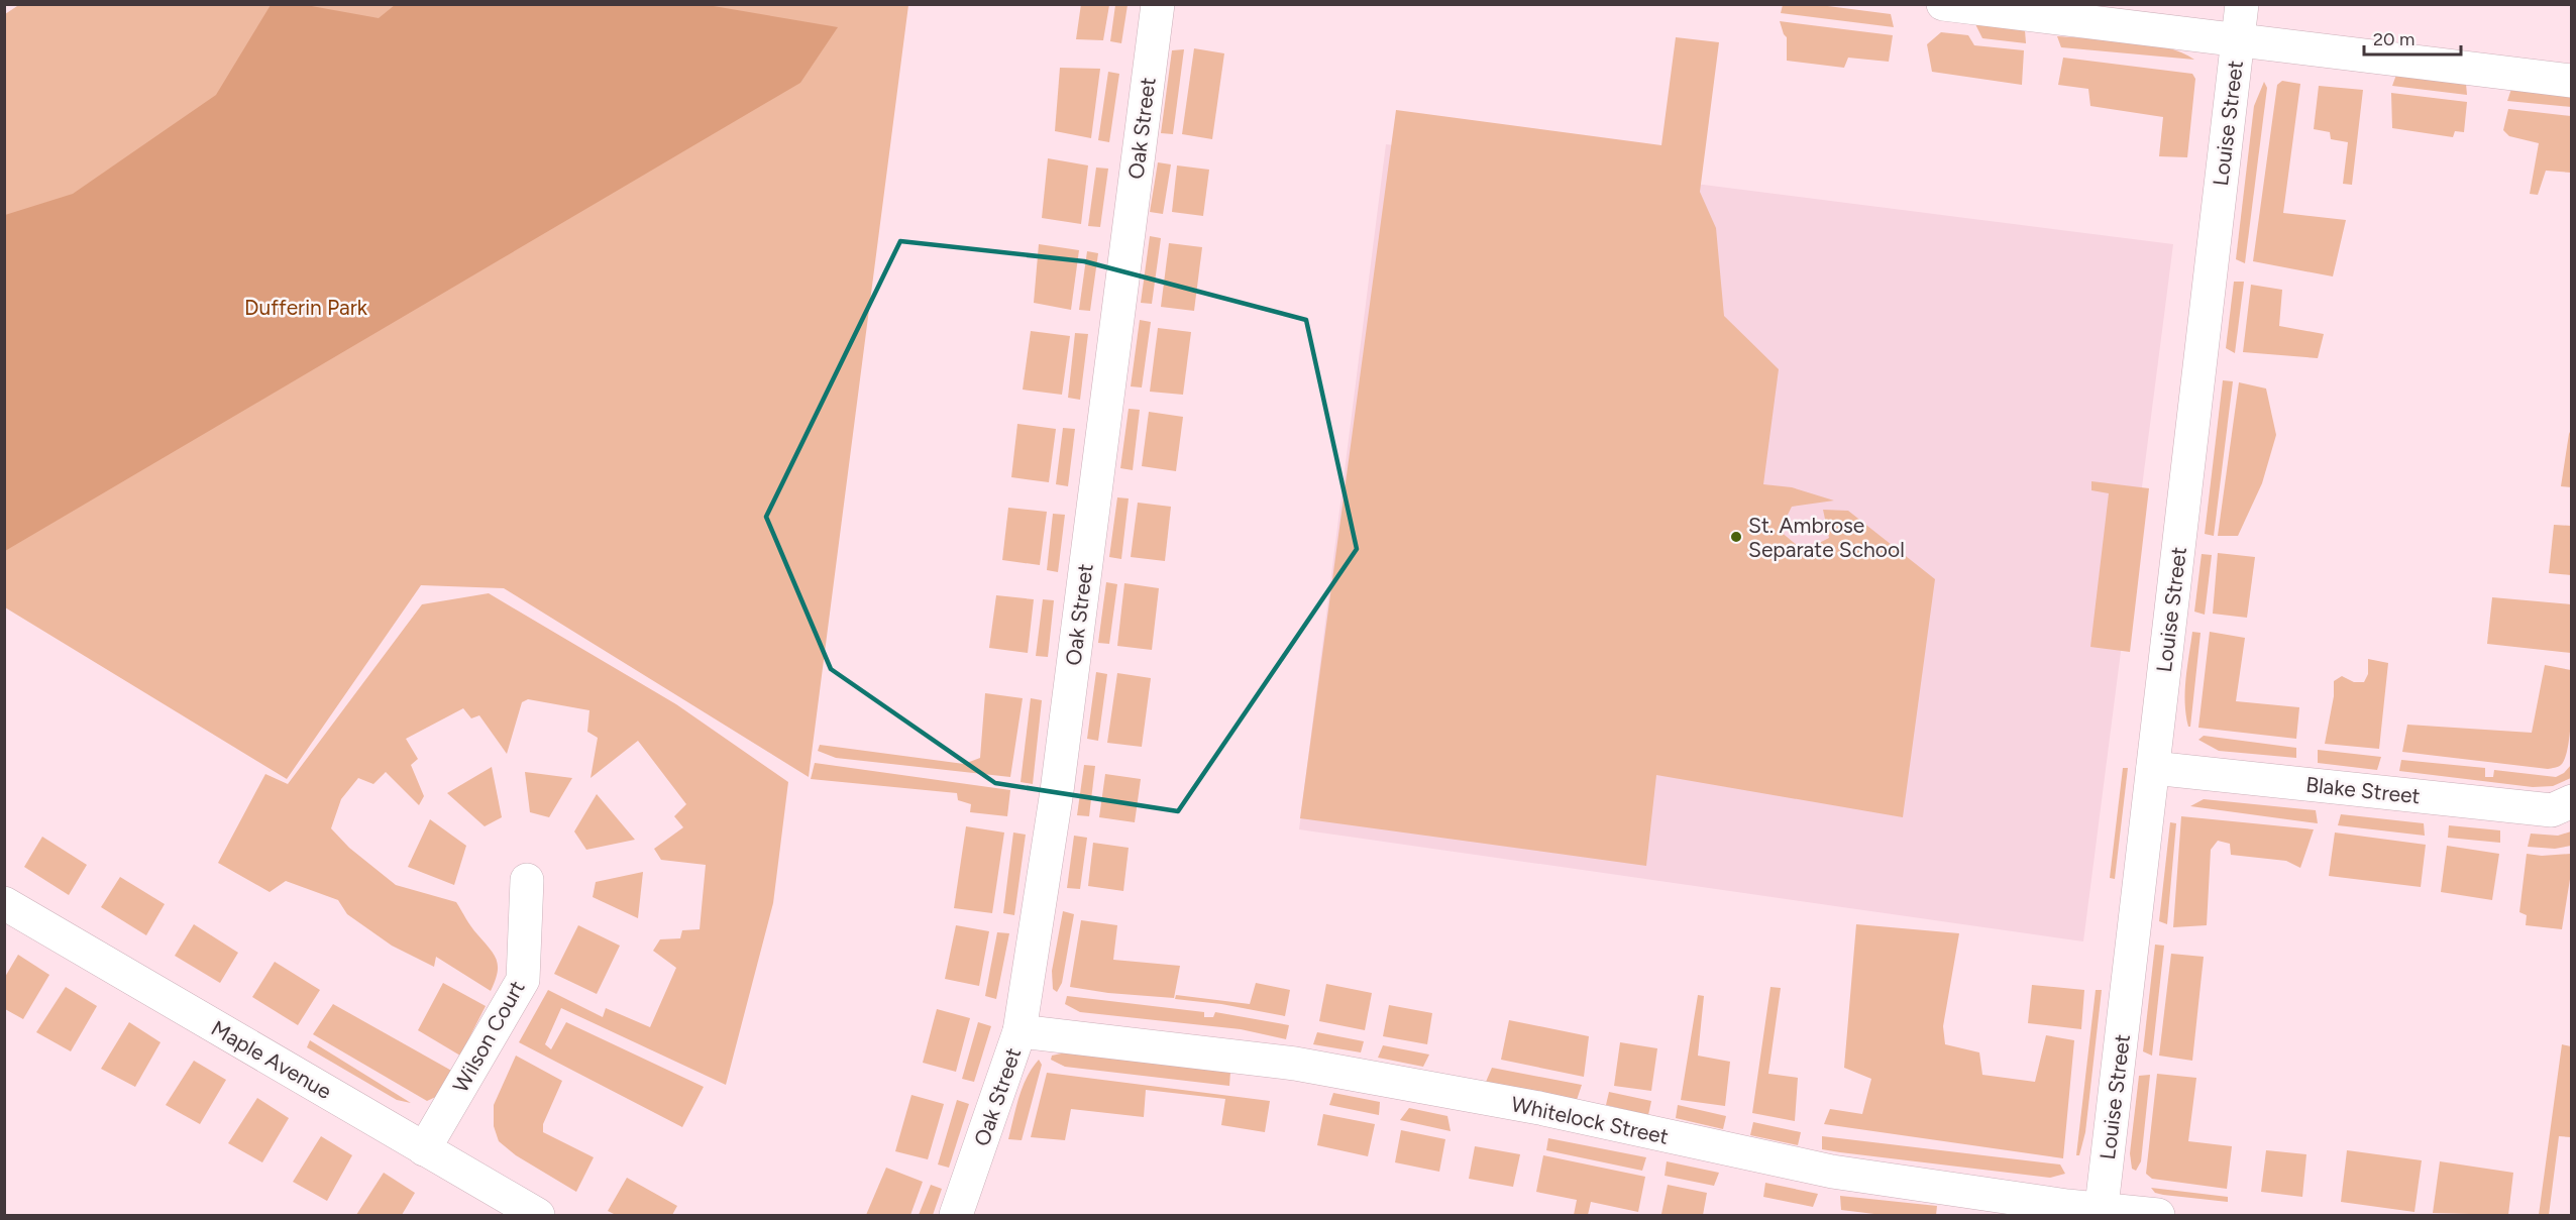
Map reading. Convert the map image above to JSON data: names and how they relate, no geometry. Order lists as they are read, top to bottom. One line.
{"streets":{"street":["Louise Street","Oak Street","Blake Street","Wilson Court","Maple Avenue","Whitelock Street"]},"crossings":[["Louise Street","Blake Street"],["Louise Street","Whitelock Street"],["Oak Street","Whitelock Street"],["Wilson Court","Maple Avenue"]],"parks":["Dufferin Park"],"places":["St. Ambrose Separate School"],"scale_bar":"20 m"}
